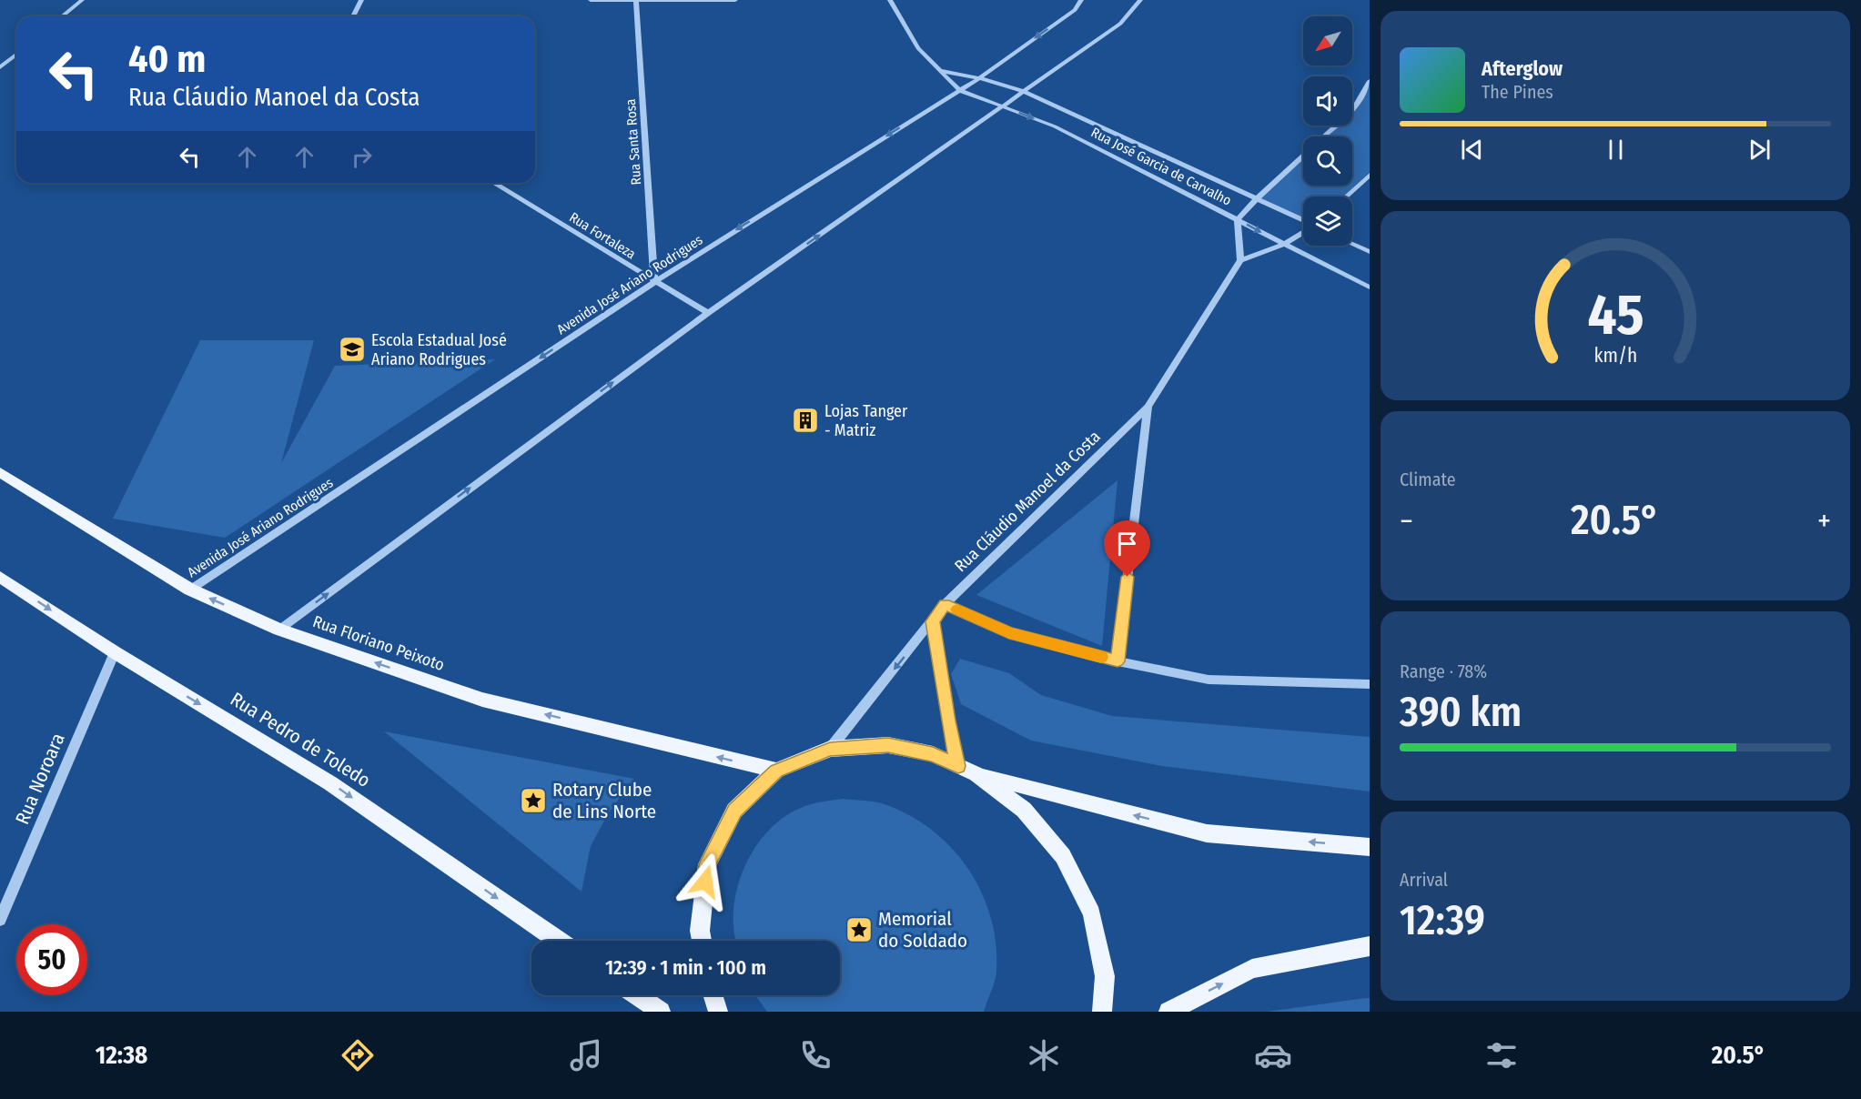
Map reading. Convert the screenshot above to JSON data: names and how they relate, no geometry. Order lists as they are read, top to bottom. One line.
{"streets":{"main road":["Rua Floriano Peixoto","Rua Pedro de Toledo"],"street":["Rua Santa Rosa","Rua José Garcia de Carvalho","Rua Fortaleza","Avenida José Ariano Rodrigues","Rua Cláudio Manoel da Costa","Rua Noroara"]},"crossings":[["Rua Santa Rosa","Rua Fortaleza"],["Rua Santa Rosa","Avenida José Ariano Rodrigues"],["Rua José Garcia de Carvalho","Avenida José Ariano Rodrigues"],["Rua Fortaleza","Avenida José Ariano Rodrigues"],["Avenida José Ariano Rodrigues","Rua Floriano Peixoto"],["Rua Pedro de Toledo","Rua Noroara"]],"one_way":["Rua Floriano Peixoto","Rua Pedro de Toledo"],"places":{"school or university":["Escola Estadual José Ariano Rodrigues"],"building":["Lojas Tanger - Matriz"],"place":["Rotary Clube de Lins Norte","Memorial do Soldado"]},"north":"bottom left","page":{"turn":["40 m","Rua Cláudio Manoel da Costa"],"song":["Afterglow","The Pines"],"tile":["Climate",["Range · 78%","390 km"],["Arrival","12:39"]],"heat":["−","20.5°","+"],"limit":"50","trip":"12:39 · 1 min · 100 m","tabs":["12:38","20.5°"],"gauge":["45","km/h"]}}
